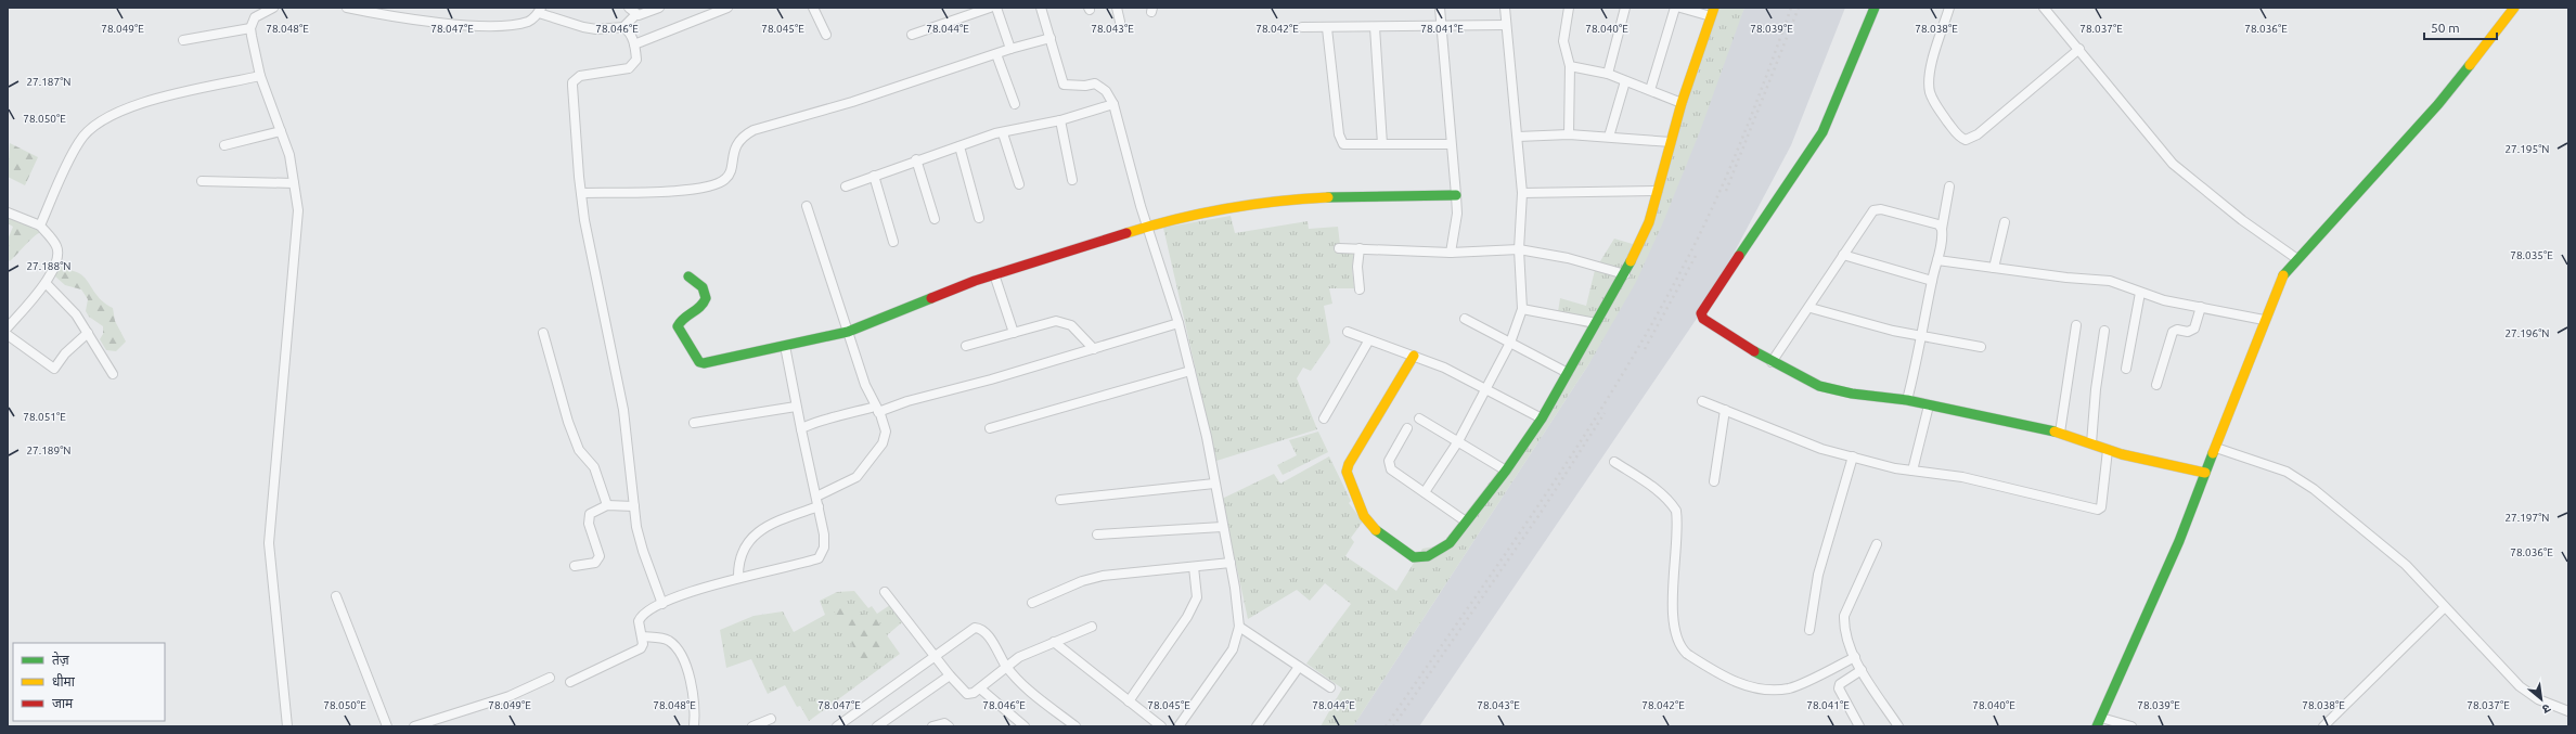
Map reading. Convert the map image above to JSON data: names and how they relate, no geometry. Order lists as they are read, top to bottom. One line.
{"legend":["तेज़","धीमा","जाम"],"scale_bar":"50 m","north":"bottom right","coordinates":["78.049°E","78.048°E","78.047°E","78.046°E","78.045°E","78.044°E","78.043°E","78.042°E","78.041°E","78.040°E","78.039°E","78.038°E","78.037°E","78.036°E","27.187°N","78.050°E","27.195°N","78.035°E","27.188°N","27.196°N","78.051°E","27.189°N","27.197°N"]}
